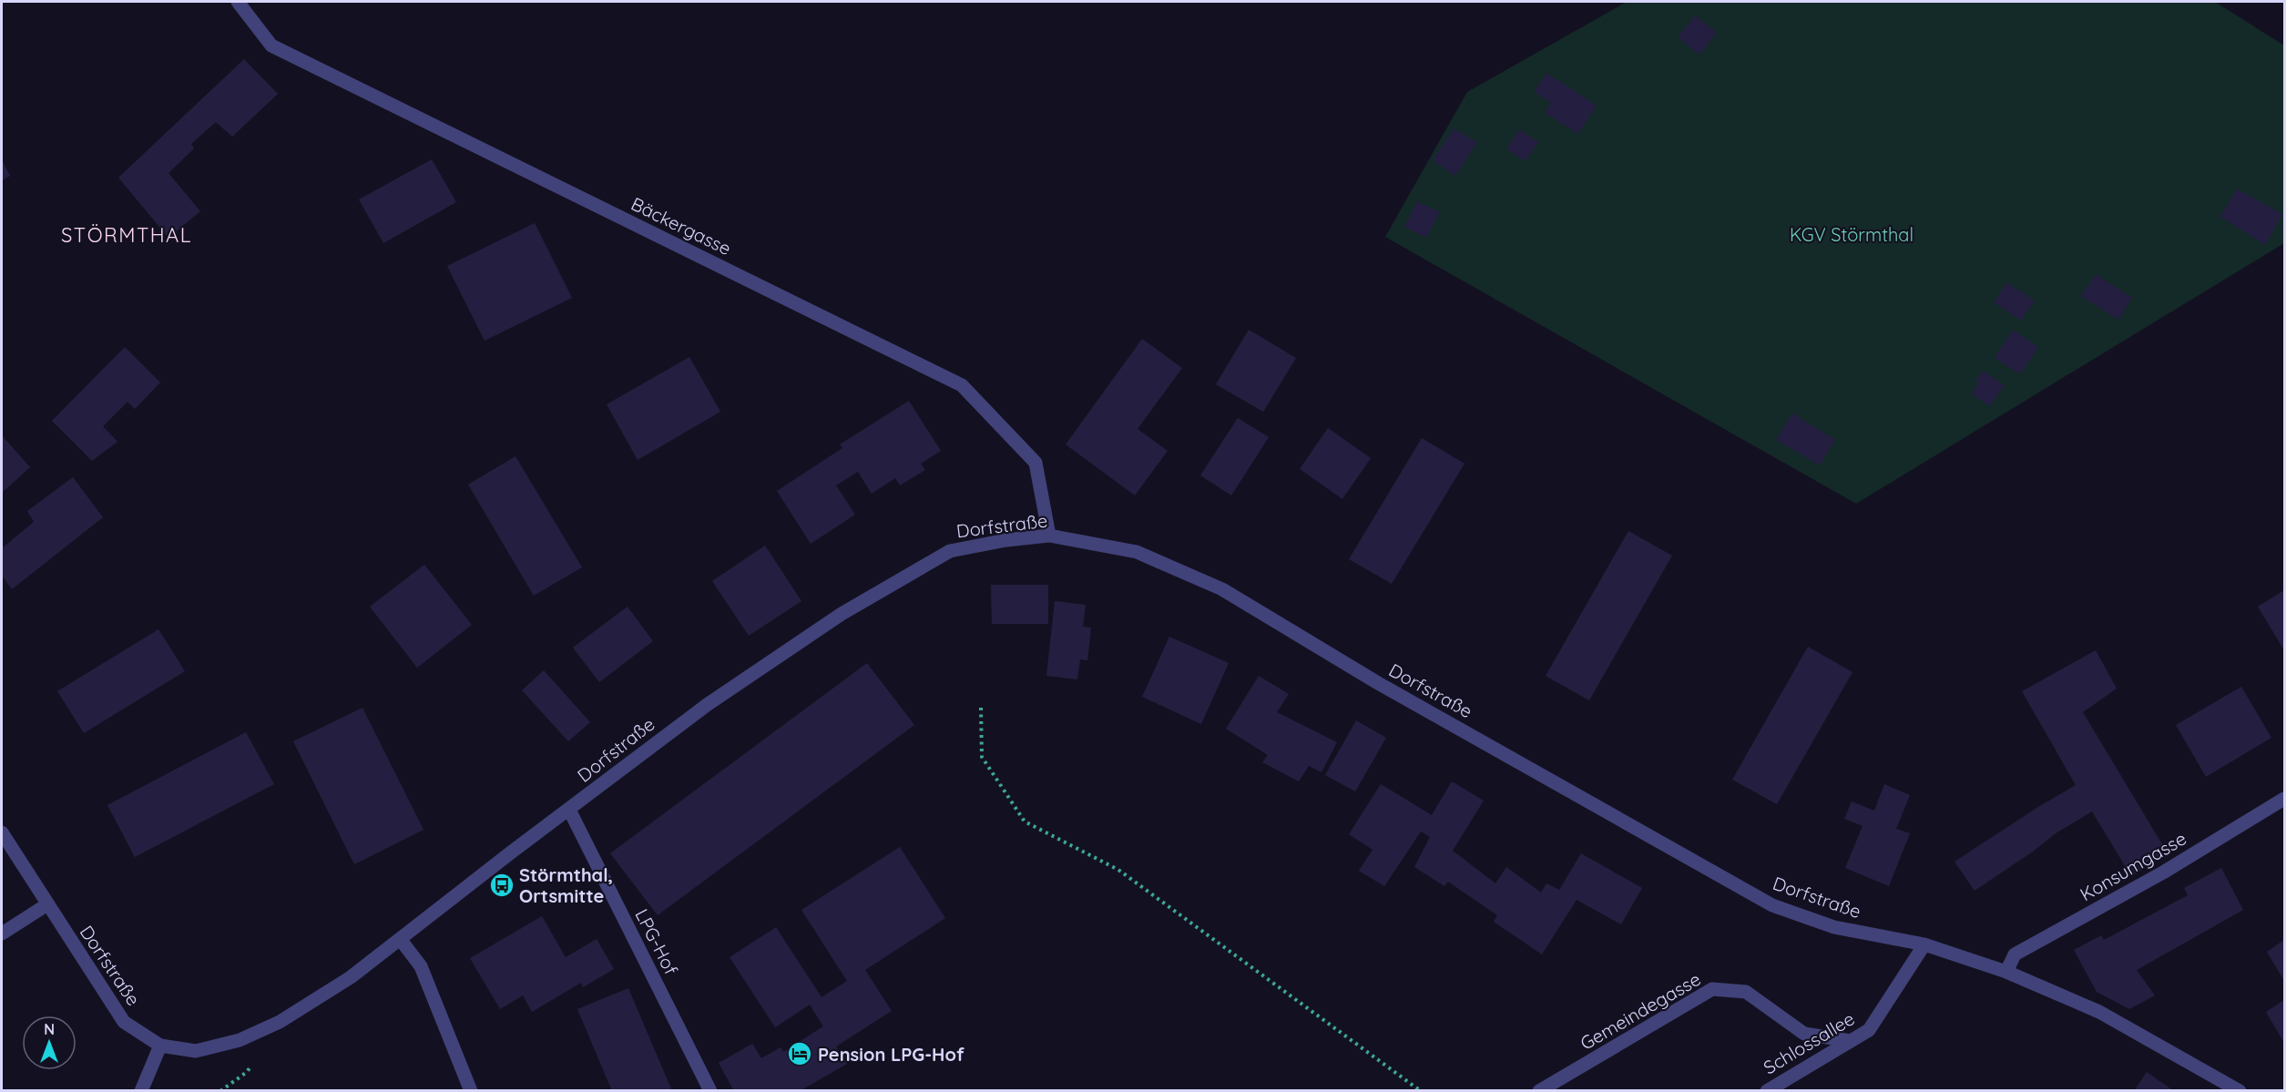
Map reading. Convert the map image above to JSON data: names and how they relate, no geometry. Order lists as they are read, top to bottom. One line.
{"streets":{"street":["Bäckergasse","Dorfstraße","Konsumgasse","LPG-Hof","Gemeindegasse","Schlossallee"]},"crossings":[["Bäckergasse","Dorfstraße"],["Dorfstraße","Konsumgasse"],["Dorfstraße","LPG-Hof"],["Dorfstraße","Schlossallee"],["Gemeindegasse","Schlossallee"]],"districts":["STÖRMTHAL"],"parks":["KGV Störmthal"],"places":{"bus stop":["Störmthal, Ortsmitte"],"hotel":["Pension LPG-Hof"]},"north":"top"}
